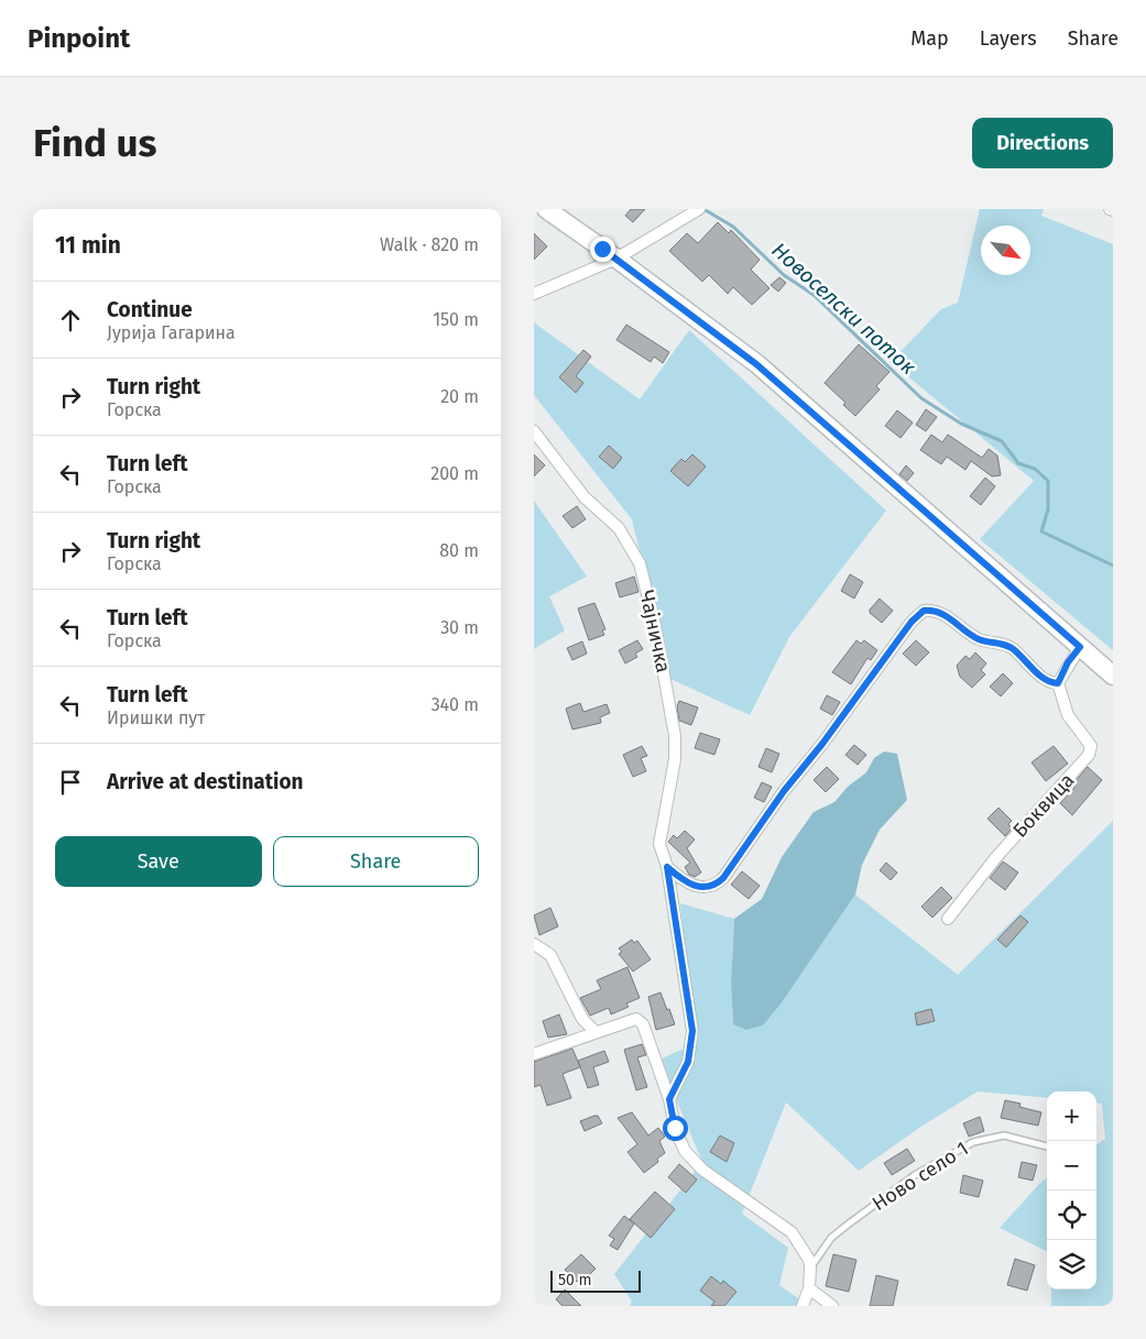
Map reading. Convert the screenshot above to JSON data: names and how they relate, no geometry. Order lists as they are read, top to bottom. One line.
{"streets":{"street":["Чајничка","Боквица"],"lane":["Ново село 1"]},"water":["Новоселски поток"],"scale_bar":"50 m","north":"bottom right","page":{"header":"Pinpoint","nav":["Map","Layers","Share"],"buttons":["Directions",["Save","Share"]],"title":"Find us","heading":["11 min","Walk · 820 m"],"list":[["Continue","Јурија Гагарина","150 m"],["Turn right","Горска","20 m"],["Turn left","Горска","200 m"],["Turn right","Горска","80 m"],["Turn left","Горска","30 m"],["Turn left","Иришки пут","340 m"],"Arrive at destination"],"map_buttons":["+","−"],"scale":"50 m"}}
